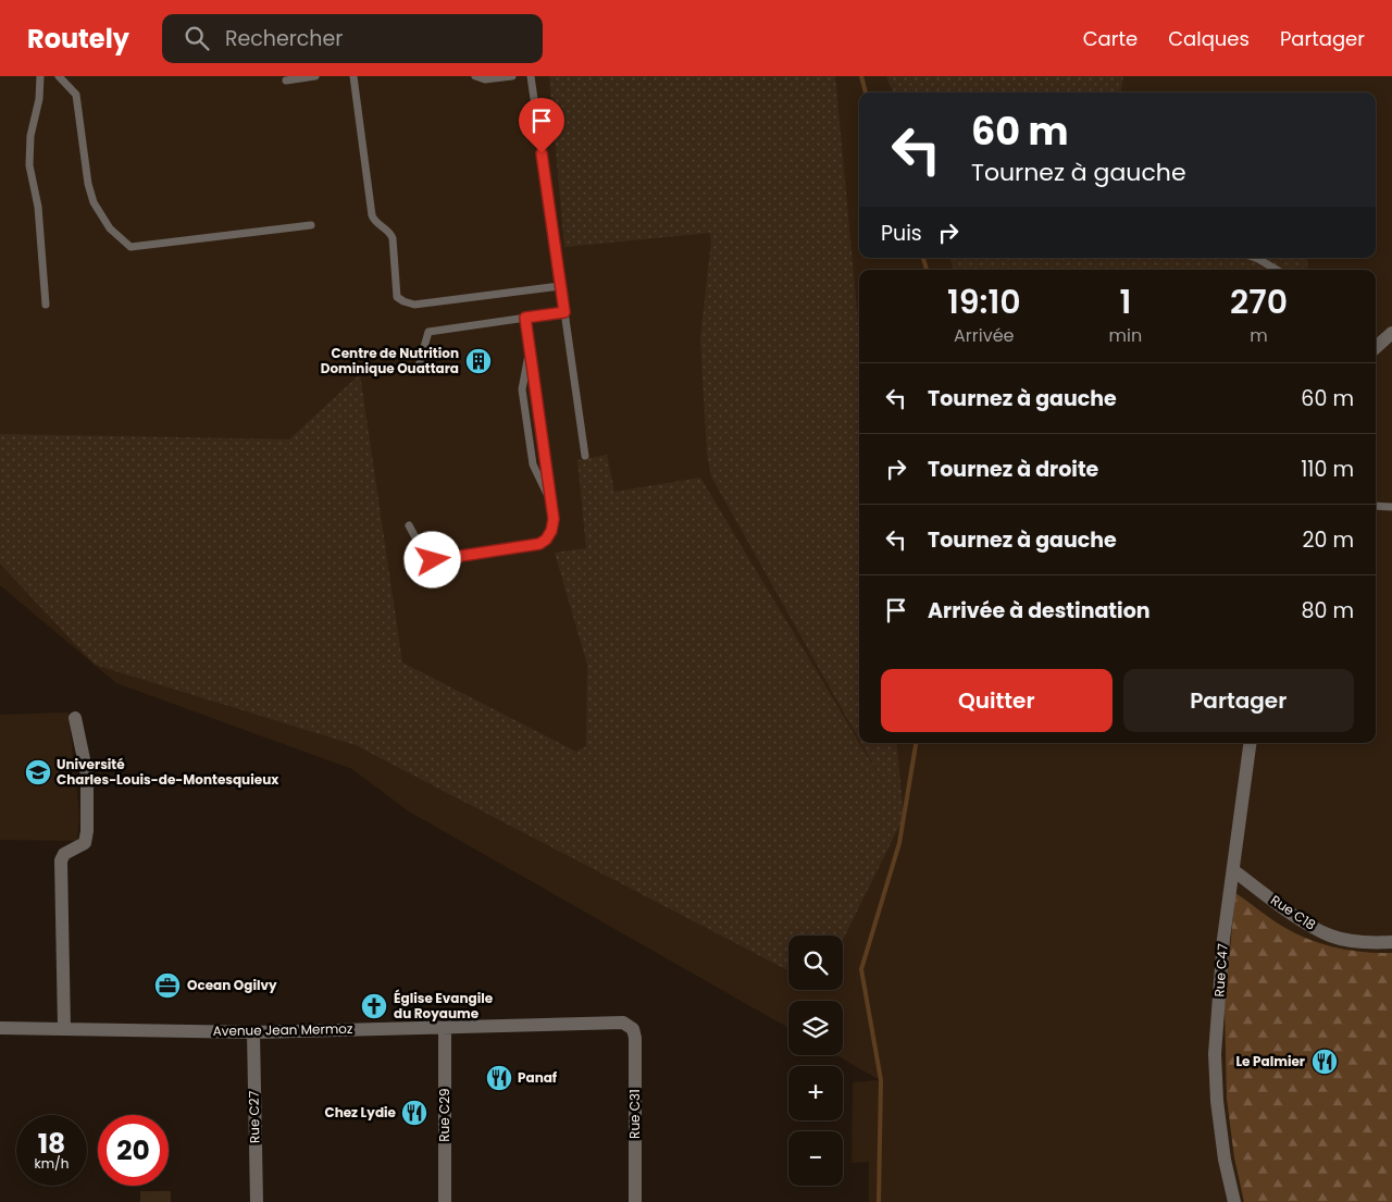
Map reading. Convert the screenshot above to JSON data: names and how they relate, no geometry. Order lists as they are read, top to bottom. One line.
{"streets":{"street":["Rue C18","Rue C47","Avenue Jean Mermoz","Rue C31","Rue C29","Rue C27"]},"crossings":[["Rue C18","Rue C47"],["Avenue Jean Mermoz","Rue C31"],["Avenue Jean Mermoz","Rue C29"],["Avenue Jean Mermoz","Rue C27"]],"places":{"building":["Centre de Nutrition Dominique Ouattara"],"school or university":["Université Charles-Louis-de-Montesquieux"],"office":["Ocean Ogilvy"],"church":["Église Evangile du Royaume"],"restaurant":["Le Palmier","Panaf","Chez Lydie"]},"page":{"header":"Routely","search":"Rechercher","nav":["Carte","Calques","Partager"],"turn":["60 m","Tournez à gauche"],"then":"Puis","eta":["19:10","Arrivée","1","min","270","m"],"list":[{"name":"Tournez à gauche","value":"60 m"},{"name":"Tournez à droite","value":"110 m"},{"name":"Tournez à gauche","value":"20 m"},{"name":"Arrivée à destination","value":"80 m"}],"buttons":["Quitter","Partager"],"map_buttons":["+","−"],"speed":"18 km/h","limit":"20"}}
